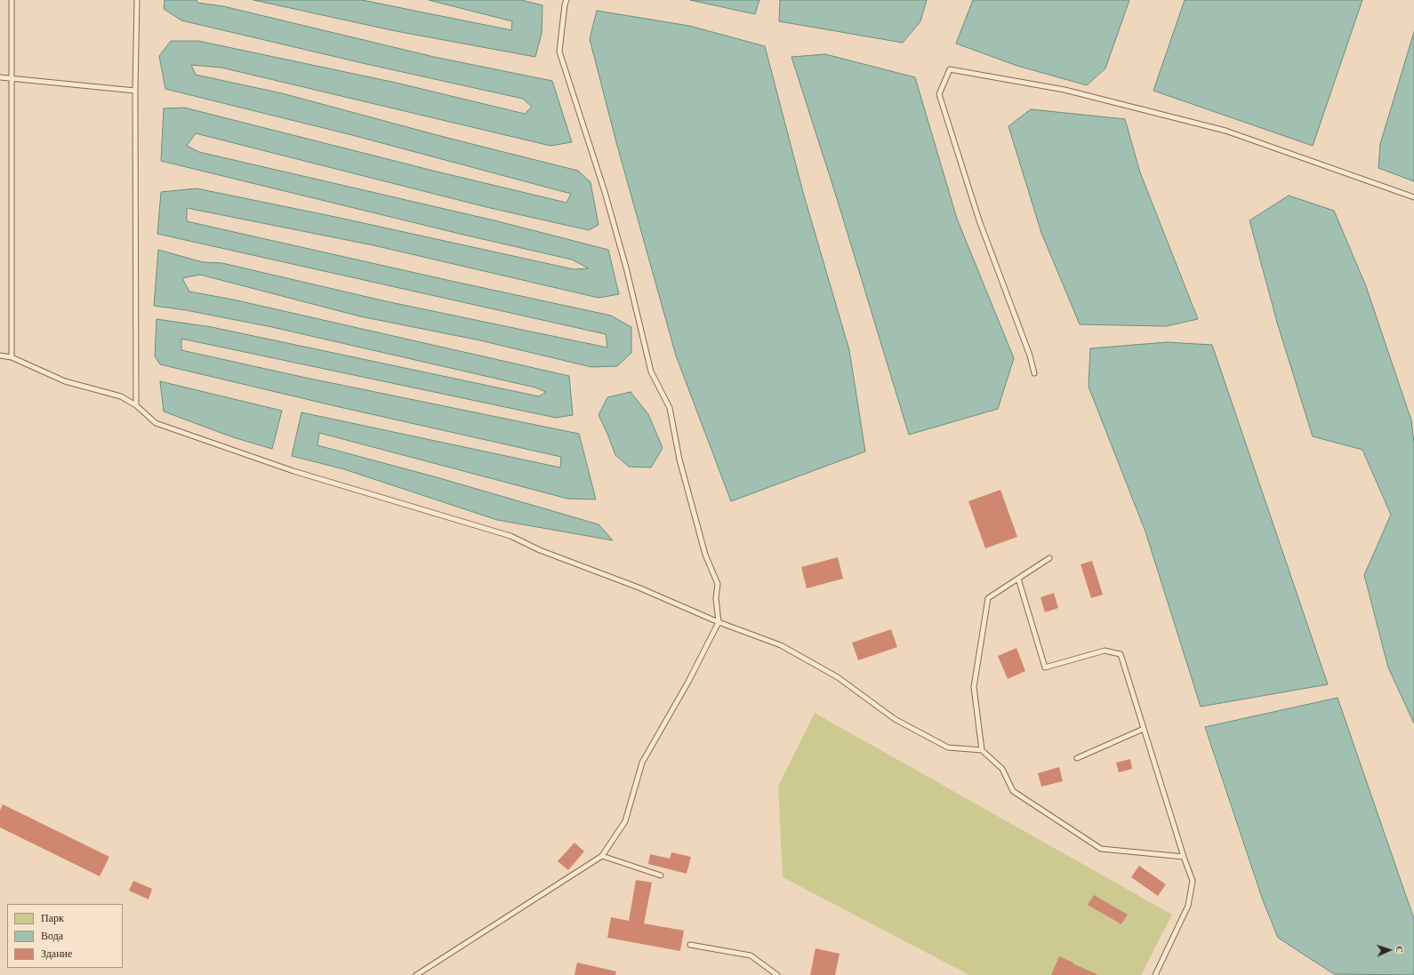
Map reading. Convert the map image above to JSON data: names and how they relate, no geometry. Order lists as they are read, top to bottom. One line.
{"legend":["Парк","Вода","Здание"],"north":"right"}
